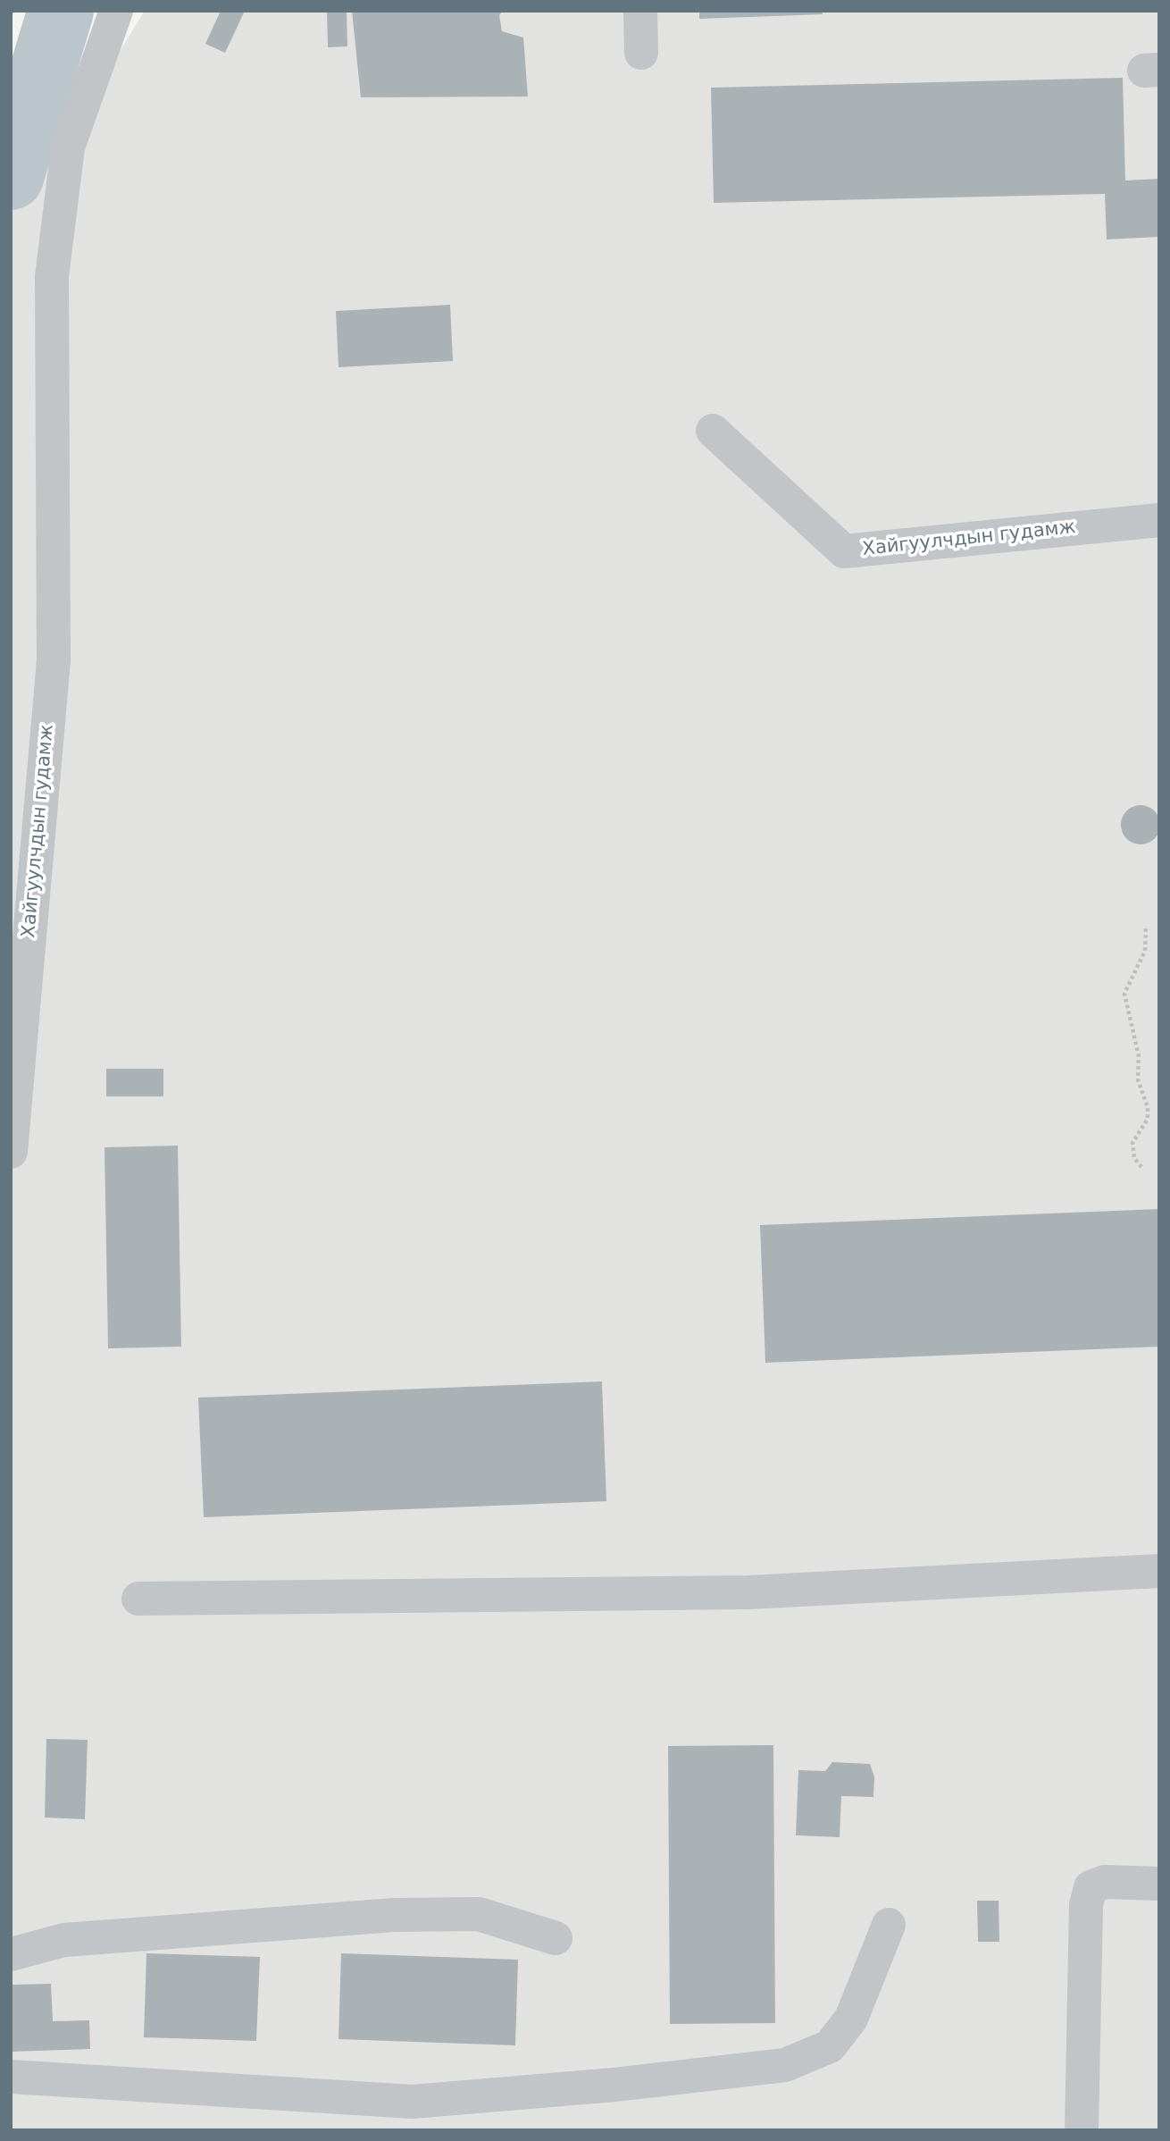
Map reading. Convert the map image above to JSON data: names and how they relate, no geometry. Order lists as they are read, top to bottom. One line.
{"streets":{"street":["Хайгуулчдын гудамж"]}}
